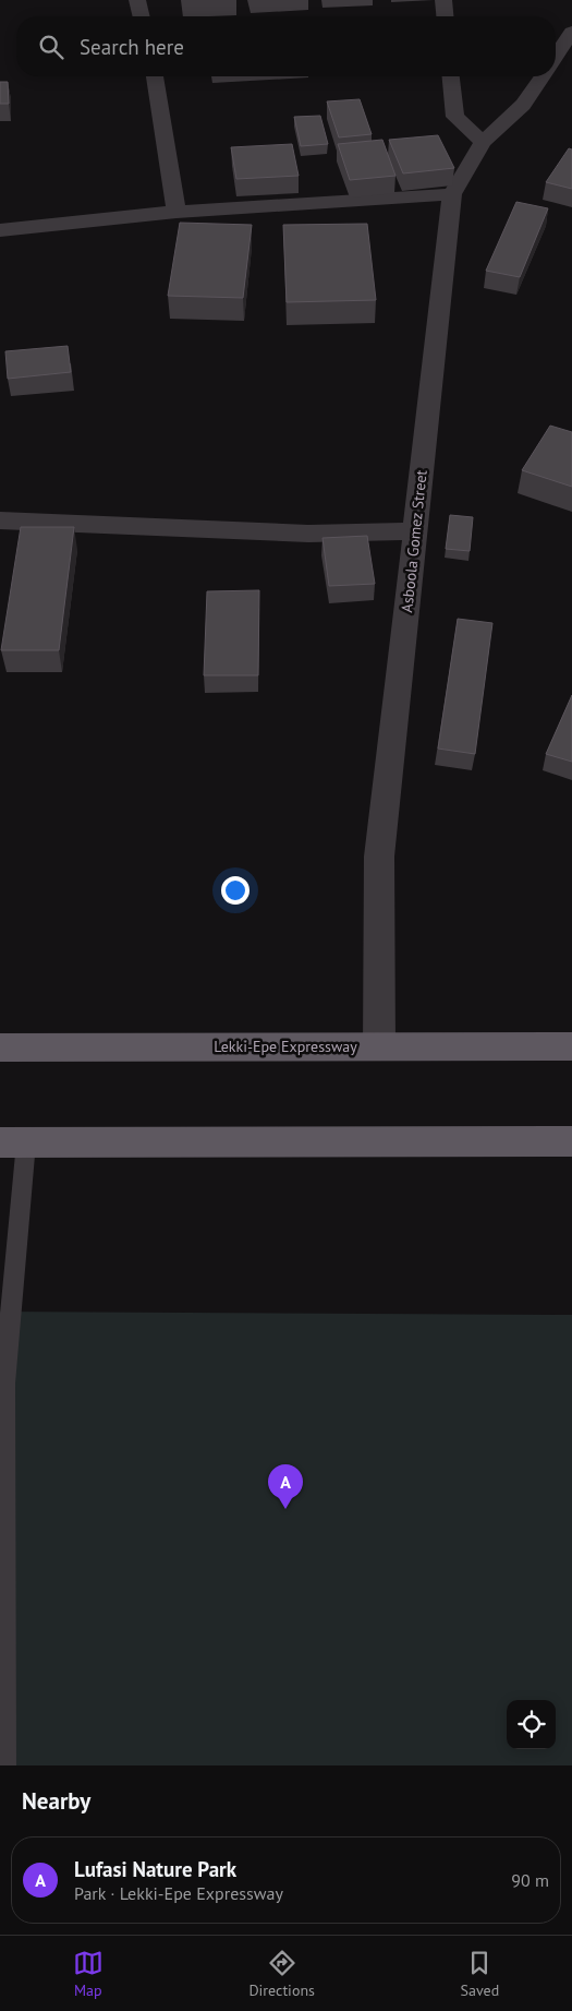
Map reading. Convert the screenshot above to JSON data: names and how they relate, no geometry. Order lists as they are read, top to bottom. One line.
{"streets":{"highway":["Lekki-Epe Expressway"],"street":["Asboola Gomez Street"]},"crossings":[["Asboola Gomez Street","Lekki-Epe Expressway"]],"page":{"search":"Search here","pins":"A","heading":"Nearby","list":[{"mark":"A","name":"Lufasi Nature Park","note":"Park · Lekki-Epe Expressway","value":"90 m"}],"nav":["Map","Directions","Saved"]}}
